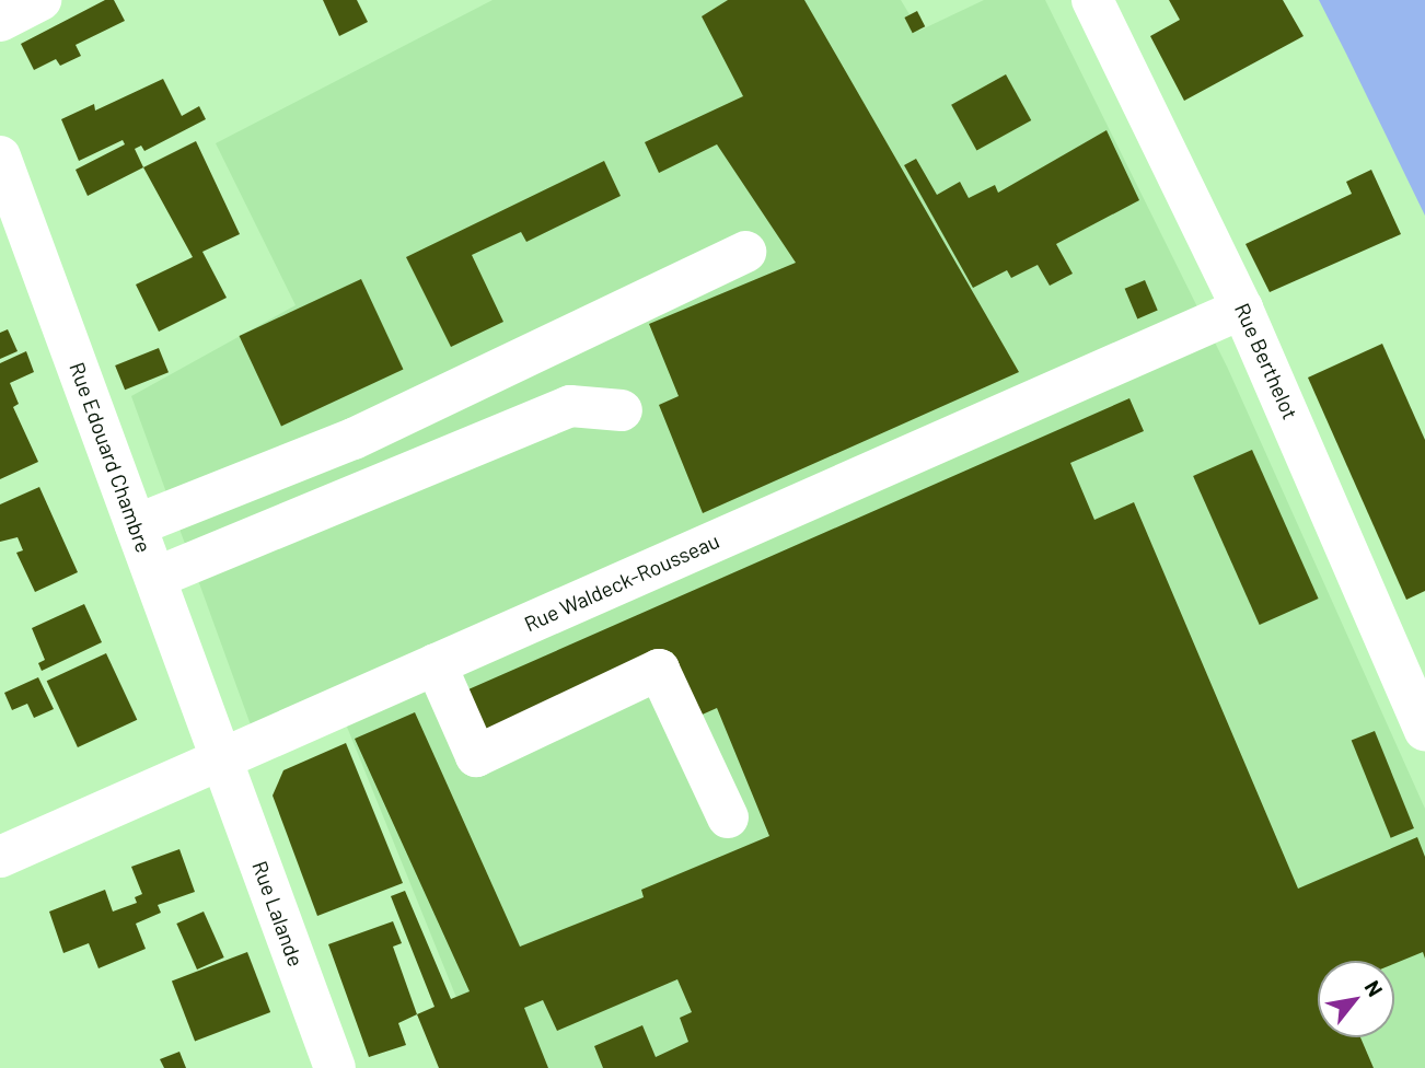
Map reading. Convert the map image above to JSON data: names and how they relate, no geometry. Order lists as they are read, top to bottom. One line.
{"streets":{"street":["Rue Berthelot","Rue Edouard Chambre","Rue Waldeck-Rousseau","Rue Lalande"]},"crossings":[["Rue Berthelot","Rue Waldeck-Rousseau"],["Rue Edouard Chambre","Rue Waldeck-Rousseau"],["Rue Edouard Chambre","Rue Lalande"],["Rue Waldeck-Rousseau","Rue Lalande"]],"north":"top right"}
